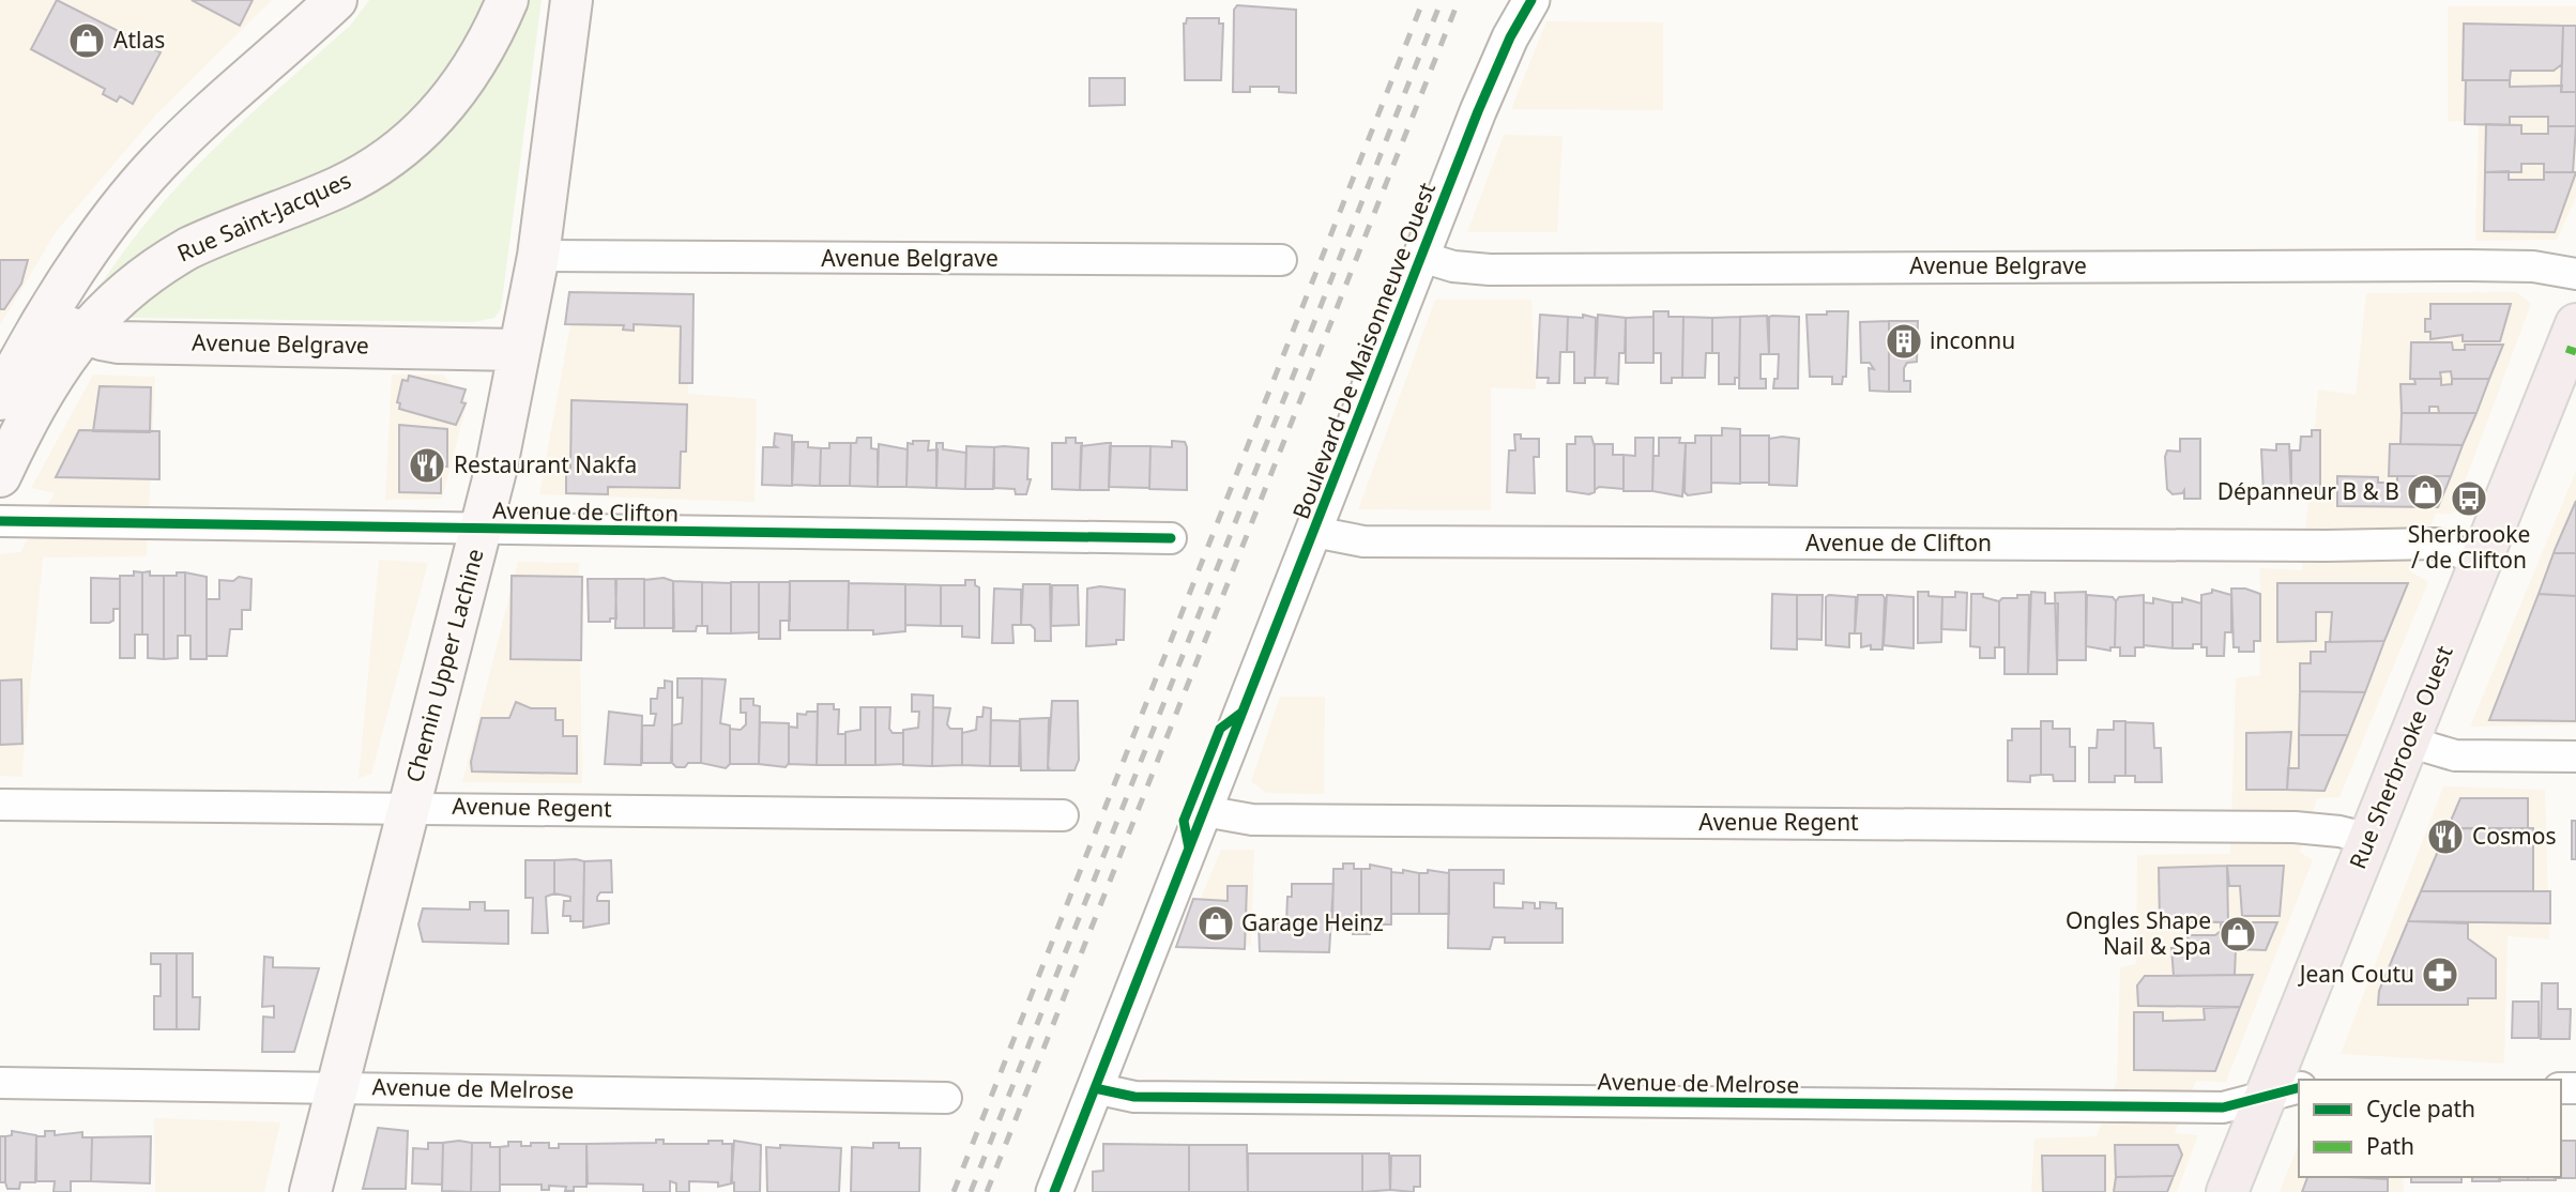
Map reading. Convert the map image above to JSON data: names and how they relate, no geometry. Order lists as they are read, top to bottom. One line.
{"streets":{"main road":["Rue Saint-Jacques","Avenue Belgrave","Chemin Upper Lachine","Rue Sherbrooke Ouest"],"street":["Boulevard De Maisonneuve Ouest","Avenue de Clifton","Avenue Regent","Avenue de Melrose"]},"crossings":[["Rue Saint-Jacques","Avenue Belgrave"],["Avenue Belgrave","Boulevard De Maisonneuve Ouest"],["Avenue Belgrave","Chemin Upper Lachine"],["Boulevard De Maisonneuve Ouest","Avenue de Clifton"],["Boulevard De Maisonneuve Ouest","Avenue Regent"],["Boulevard De Maisonneuve Ouest","Avenue de Melrose"],["Avenue de Clifton","Chemin Upper Lachine"],["Avenue de Clifton","Rue Sherbrooke Ouest"],["Chemin Upper Lachine","Avenue Regent"],["Chemin Upper Lachine","Avenue de Melrose"],["Rue Sherbrooke Ouest","Avenue Regent"],["Rue Sherbrooke Ouest","Avenue de Melrose"]],"places":{"shop":["Atlas","Dépanneur B & B","Garage Heinz","Ongles Shape Nail & Spa"],"building":["inconnu"],"restaurant":["Restaurant Nakfa","Cosmos"],"bus stop":["Sherbrooke / de Clifton"],"pharmacy":["Jean Coutu"]},"legend":["Cycle path","Path"]}
